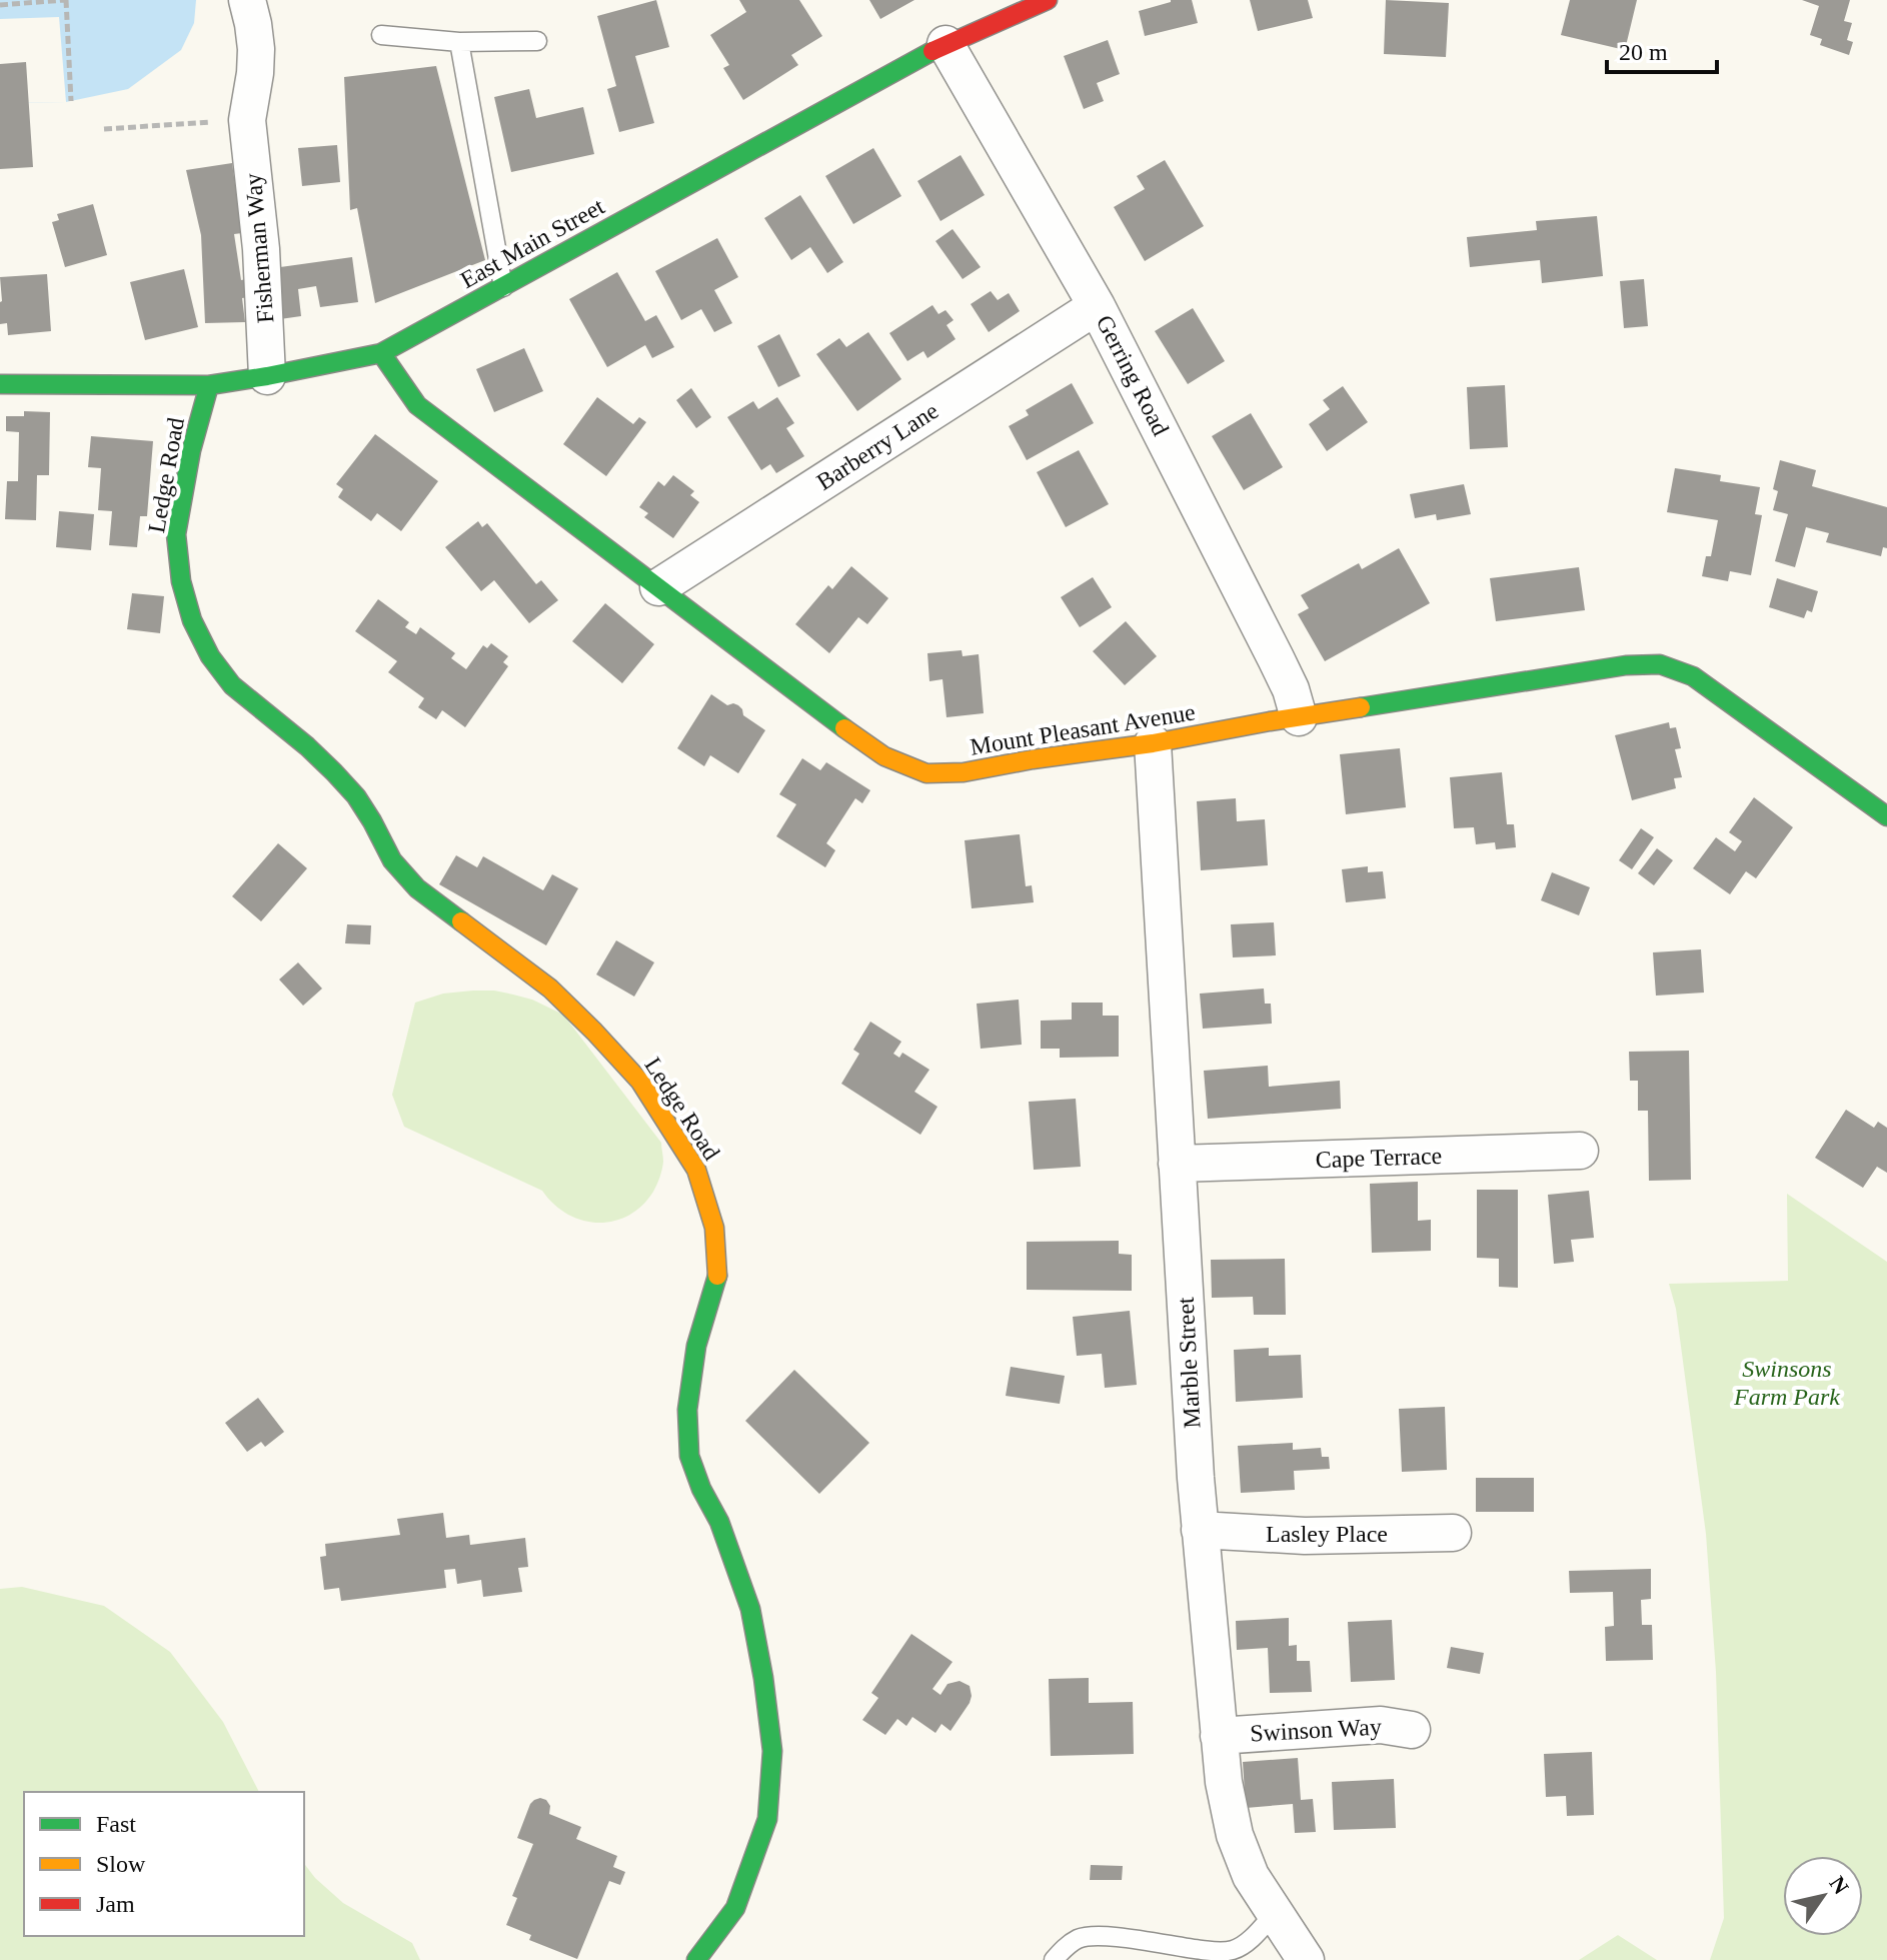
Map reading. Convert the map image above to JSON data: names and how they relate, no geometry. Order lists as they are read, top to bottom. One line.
{"streets":{"street":["East Main Street","Fisherman Way","Gerring Road","Barberry Lane","Ledge Road","Mount Pleasant Avenue","Cape Terrace","Marble Street","Lasley Place","Swinson Way"]},"crossings":[["East Main Street","Fisherman Way"],["East Main Street","Gerring Road"],["East Main Street","Ledge Road"],["East Main Street","Mount Pleasant Avenue"],["Gerring Road","Barberry Lane"],["Gerring Road","Mount Pleasant Avenue"],["Barberry Lane","Mount Pleasant Avenue"],["Mount Pleasant Avenue","Marble Street"],["Cape Terrace","Marble Street"],["Marble Street","Lasley Place"],["Marble Street","Swinson Way"]],"parks":["Swinsons Farm Park"],"legend":["Fast","Slow","Jam"],"scale_bar":"20 m","north":"top right"}
